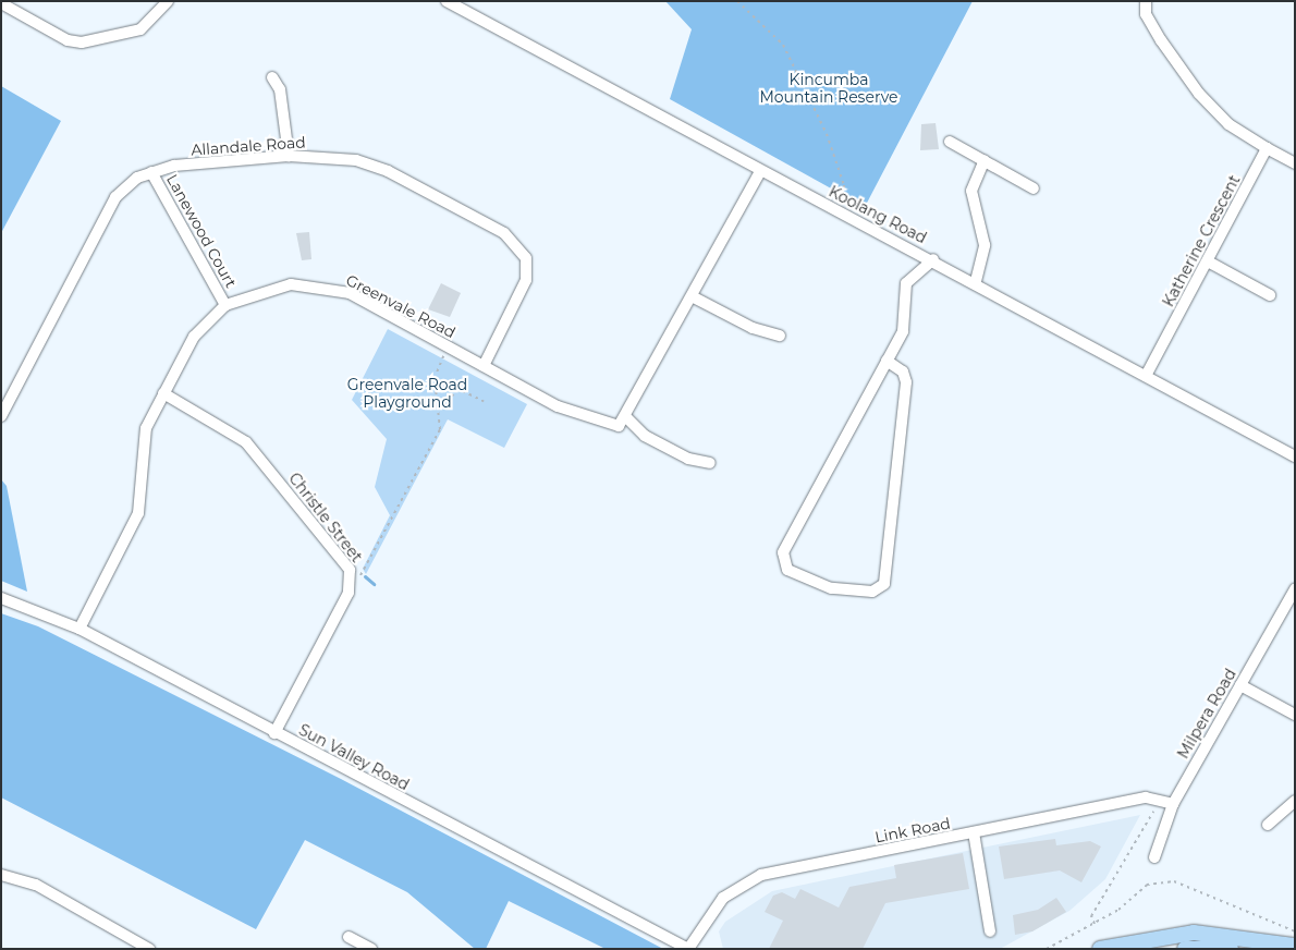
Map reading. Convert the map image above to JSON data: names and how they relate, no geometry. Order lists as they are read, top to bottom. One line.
{"streets":{"street":["Allandale Road","Koolang Road","Lanewood Court","Katherine Crescent","Greenvale Road","Christle Street","Milpera Road","Sun Valley Road","Link Road"]},"crossings":[["Allandale Road","Lanewood Court"],["Allandale Road","Greenvale Road"],["Koolang Road","Katherine Crescent"],["Lanewood Court","Greenvale Road"],["Greenvale Road","Christle Street"],["Greenvale Road","Sun Valley Road"],["Christle Street","Sun Valley Road"],["Milpera Road","Link Road"],["Sun Valley Road","Link Road"]],"parks":["Kincumba Mountain Reserve","Greenvale Road Playground"]}
